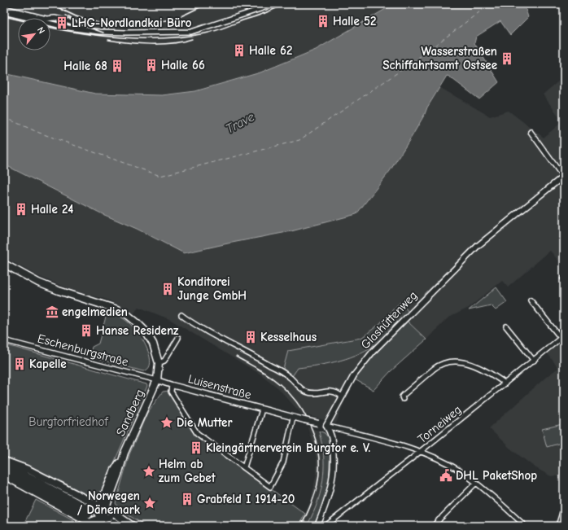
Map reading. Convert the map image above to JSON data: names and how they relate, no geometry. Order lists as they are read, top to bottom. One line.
{"streets":{"main road":["Sandberg"],"street":["Glashüttenweg","Eschenburgstraße","Luisenstraße","Torneiweg"]},"crossings":[["Glashüttenweg","Luisenstraße"],["Eschenburgstraße","Luisenstraße"],["Eschenburgstraße","Sandberg"],["Luisenstraße","Sandberg"]],"water":["Trave"],"parks":["Burgtorfriedhof"],"places":{"building":["Halle 52","LHG-Nordlandkai Büro","Halle 62","Wasserstraßen Schiffahrtsamt Ostsee","Halle 66","Halle 68","Halle 24","Konditorei Junge GmbH","Hanse Residenz","Kesselhaus","Kapelle","Kleingärtnerverein Burgtor e. V.","Grabfeld I 1914-20"],"museum":["engelmedien"],"place":["Die Mutter","Helm ab zum Gebet","Norwegen / Dänemark"],"public building":["DHL PaketShop"]},"north":"top right"}
